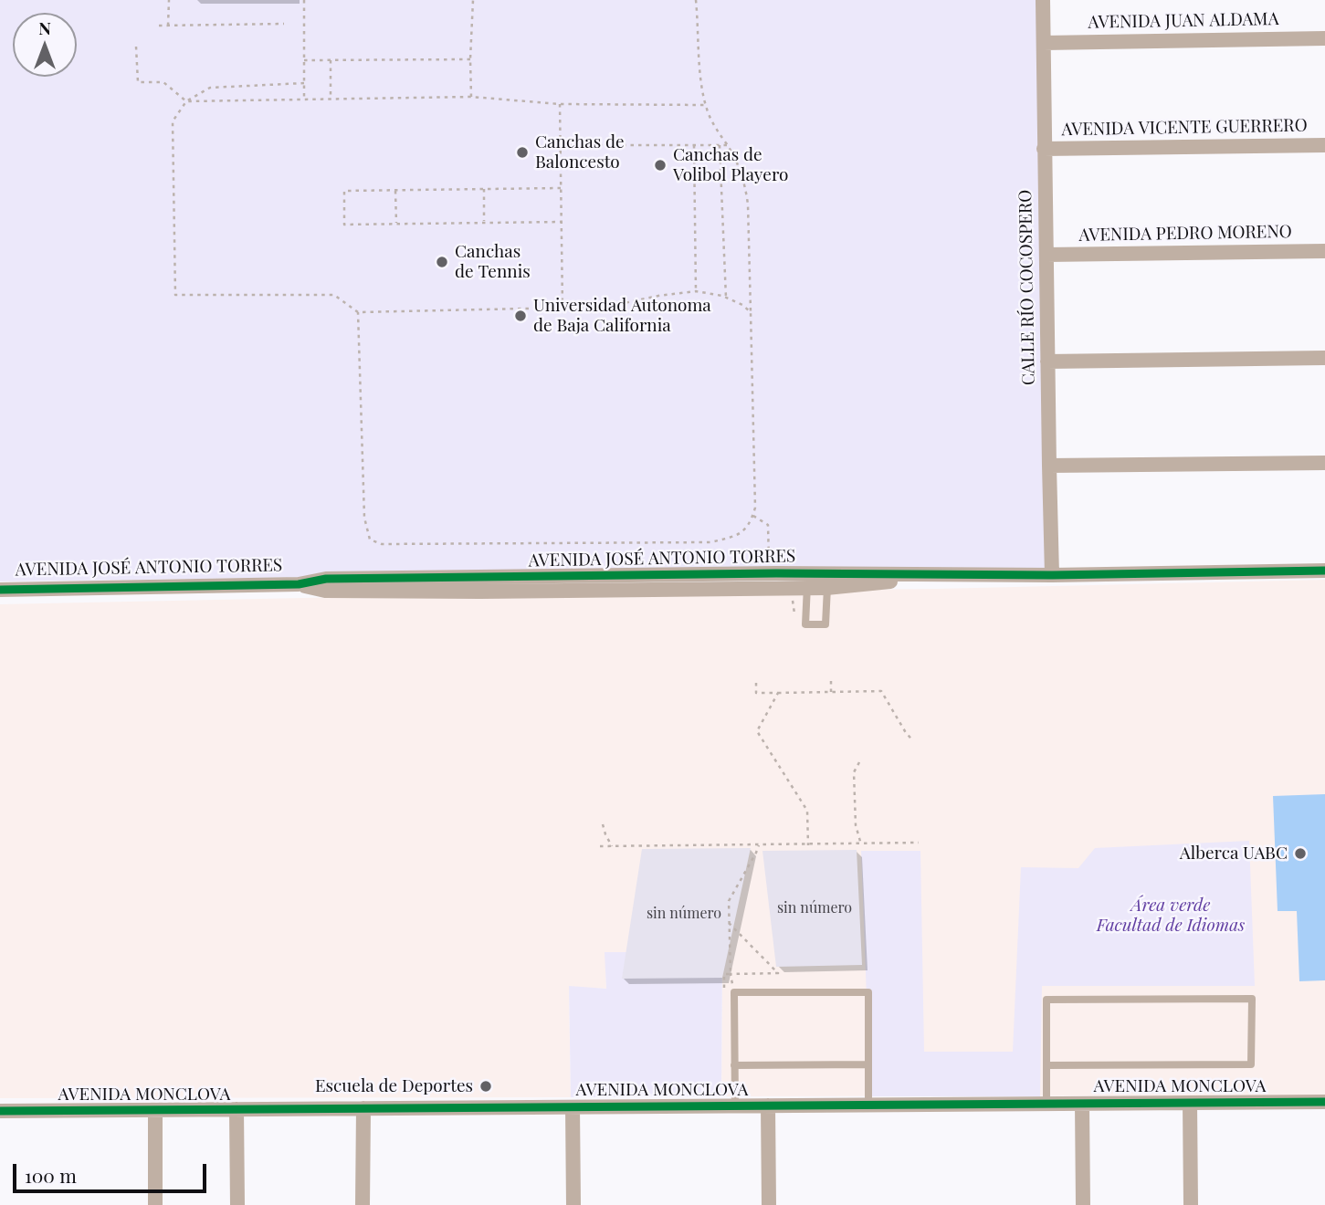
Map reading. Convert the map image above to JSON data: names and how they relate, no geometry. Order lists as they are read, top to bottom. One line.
{"streets":{"street":["AVENIDA JUAN ALDAMA","AVENIDA VICENTE GUERRERO","AVENIDA PEDRO MORENO","CALLE RÍO COCOSPERO","AVENIDA JOSÉ ANTONIO TORRES","AVENIDA MONCLOVA"]},"crossings":[["AVENIDA JUAN ALDAMA","CALLE RÍO COCOSPERO"],["AVENIDA VICENTE GUERRERO","CALLE RÍO COCOSPERO"],["AVENIDA PEDRO MORENO","CALLE RÍO COCOSPERO"],["CALLE RÍO COCOSPERO","AVENIDA JOSÉ ANTONIO TORRES"]],"parks":["Área verde Facultad de Idiomas"],"places":["Canchas de Baloncesto","Canchas de Volibol Playero","Canchas de Tennis","Universidad Autonoma de Baja California","Alberca UABC","Escuela de Deportes"],"house_numbers":["sin número","sin número"],"scale_bar":"100 m","north":"top"}
